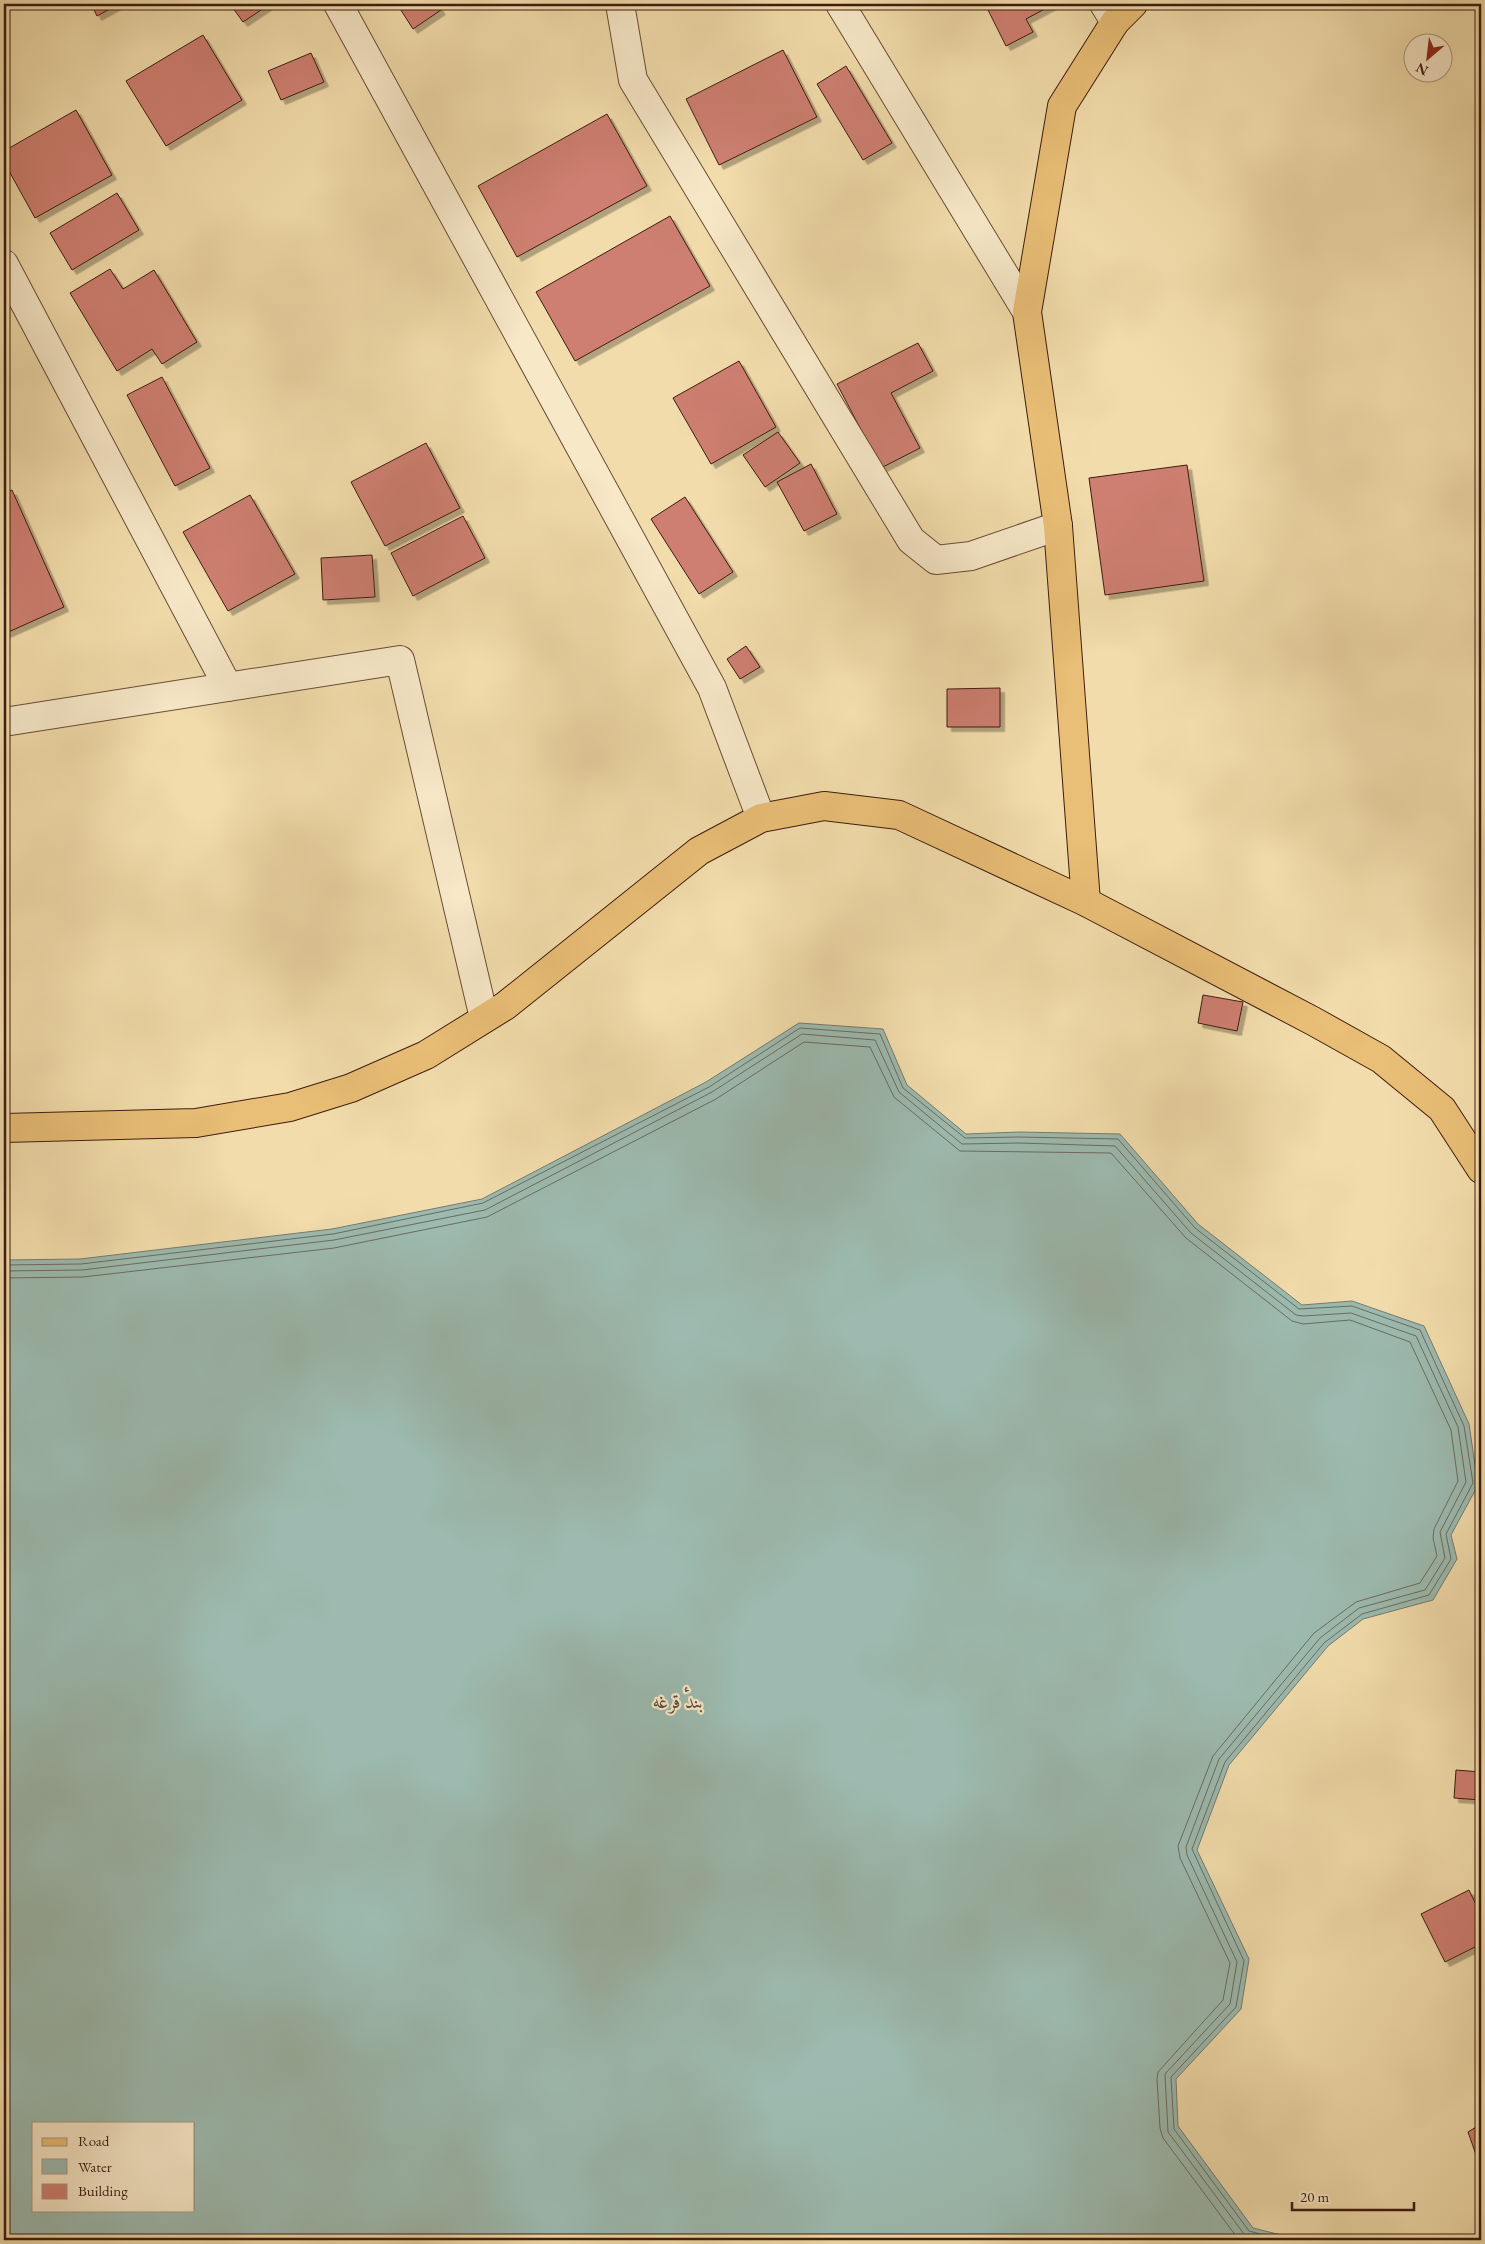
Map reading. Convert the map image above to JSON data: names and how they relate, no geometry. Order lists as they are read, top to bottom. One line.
{"water":["بندٔ قرغه"],"legend":["Road","Water","Building"],"scale_bar":"20 m","north":"bottom left"}
